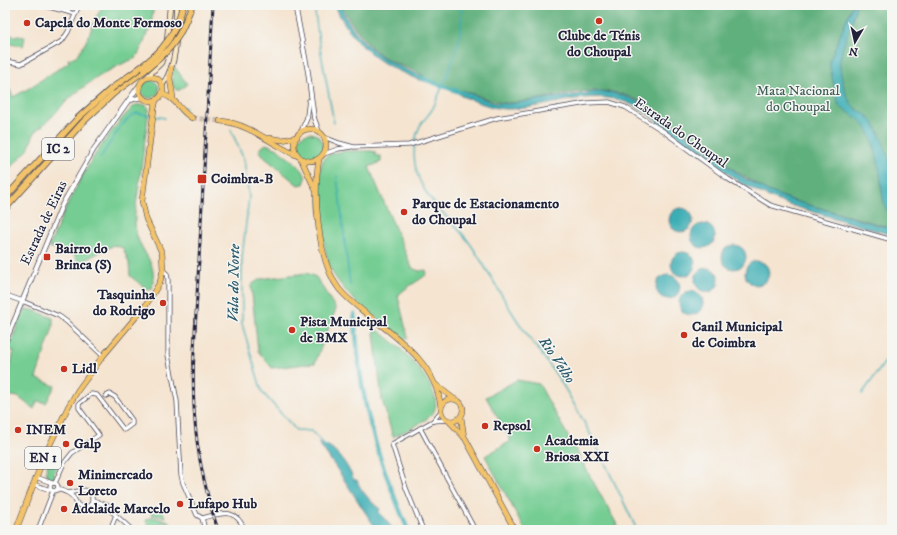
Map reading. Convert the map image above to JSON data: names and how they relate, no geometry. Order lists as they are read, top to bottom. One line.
{"streets":{"highway":["IC 2"],"main road":["EN 1"],"street":["Estrada do Choupal","Estrada de Eiras"]},"crossings":[["Estrada de Eiras","EN 1"]],"water":["Vala do Norte","Rio Velho"],"parks":["Mata Nacional do Choupal"],"places":{"other":["Clube de Ténis do Choupal","Capela do Monte Formoso","Parque de Estacionamento do Choupal","Tasquinha do Rodrigo","Pista Municipal de BMX","Canil Municipal de Coimbra","Lidl","Repsol","INEM","Galp","Academia Briosa XXI","Minimercado Loreto","Lufapo Hub","Adelaide Marcelo"],"transit":["Coimbra-B","Bairro do Brinca (S)"]},"north":"bottom"}
